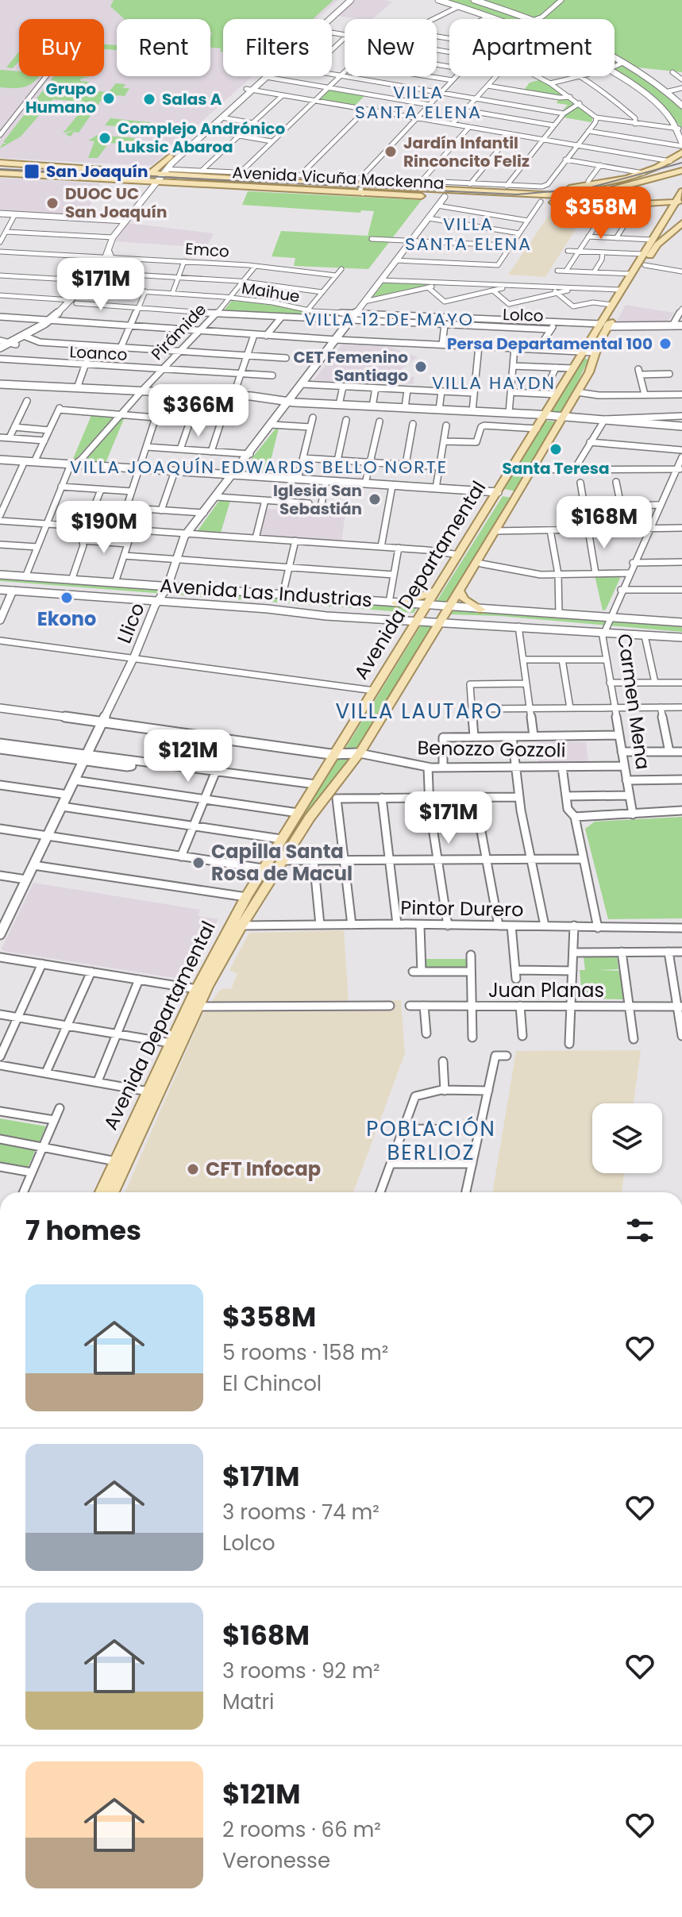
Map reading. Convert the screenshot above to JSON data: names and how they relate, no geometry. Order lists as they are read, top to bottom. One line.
{"streets":{"main road":["Avenida Vicuña Mackenna","Avenida Departamental","Avenida Las Industrias"],"street":["Emco","Maihue","Lolco","Pirámide","Loanco","Llico","Carmen Mena","Benozzo Gozzoli","Pintor Durero","Juan Planas"]},"crossings":[["Avenida Vicuña Mackenna","Avenida Departamental"],["Avenida Vicuña Mackenna","Llico"],["Emco","Pirámide"],["Maihue","Pirámide"],["Maihue","Avenida Departamental"],["Maihue","Llico"],["Lolco","Pirámide"],["Lolco","Llico"],["Pirámide","Loanco"],["Pirámide","Avenida Las Industrias"],["Avenida Departamental","Avenida Las Industrias"],["Avenida Departamental","Benozzo Gozzoli"],["Avenida Departamental","Pintor Durero"],["Avenida Las Industrias","Llico"],["Avenida Las Industrias","Carmen Mena"],["Llico","Benozzo Gozzoli"],["Carmen Mena","Benozzo Gozzoli"]],"districts":["VILLA SANTA ELENA","VILLA SANTA ELENA","VILLA 12 DE MAYO","VILLA HAYDN","VILLA JOAQUÍN EDWARDS BELLO NORTE","VILLA LAUTARO","POBLACIÓN BERLIOZ"],"places":{"other":["Grupo Humano","Salas A","Complejo Andrónico Luksic Abaroa","Jardín Infantil Rinconcito Feliz","DUOC UC San Joaquín","Persa Departamental 100","CET Femenino Santiago","Santa Teresa","Iglesia San Sebastián","Ekono","Capilla Santa Rosa de Macul","CFT Infocap"],"transit":["San Joaquín"]},"page":{"chip":["Buy","Rent","Filters","New","Apartment"],"price":["$358M","$171M","$366M","$168M","$190M","$121M","$171M"],"heading":"7 homes","list":[{"name":"$358M","note":"5 rooms · 158 m² · El Chincol"},{"name":"$171M","note":"3 rooms · 74 m² · Lolco"},{"name":"$168M","note":"3 rooms · 92 m² · Matri"},{"name":"$121M","note":"2 rooms · 66 m² · Veronesse"}]}}
